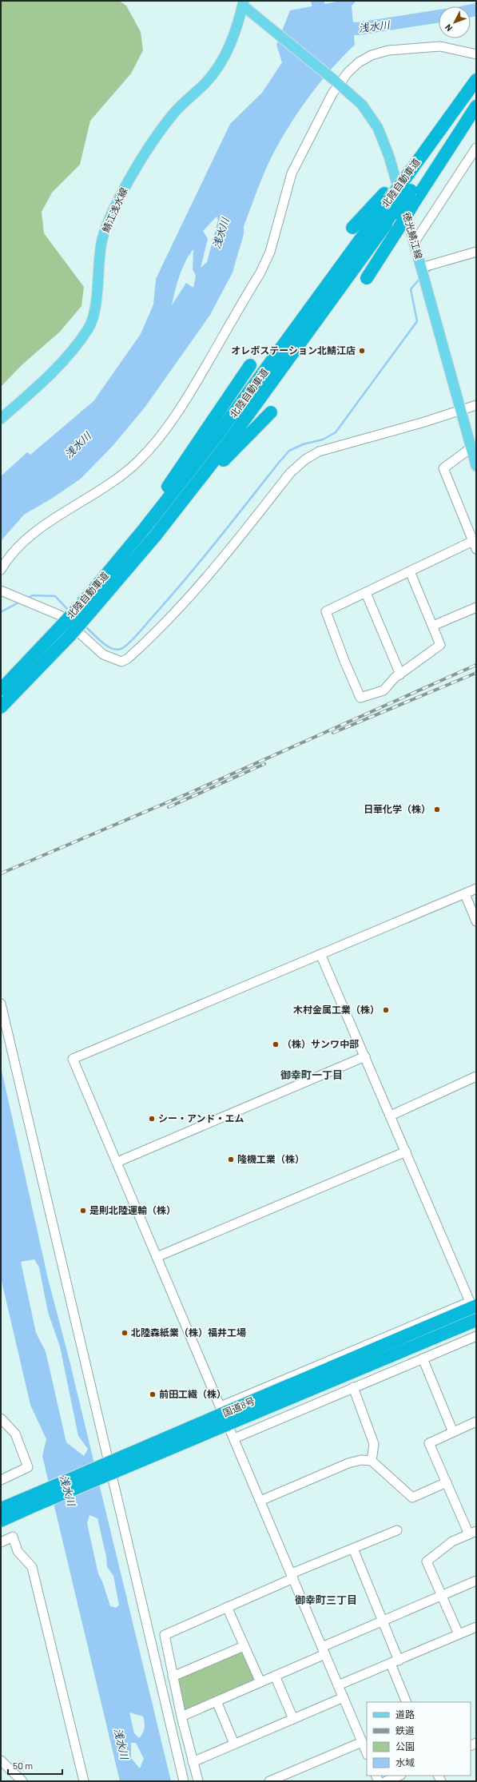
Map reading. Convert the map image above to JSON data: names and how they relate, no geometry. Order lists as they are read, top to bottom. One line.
{"streets":{"highway":["北陸自動車道","国道8号"],"main road":["鯖江浅水線","徳光鯖江線"]},"crossings":[["鯖江浅水線","徳光鯖江線"]],"districts":["御幸町一丁目","御幸町三丁目"],"water":["浅水川"],"places":["オレボステーション北鯖江店","日華化学（株）","木村金属工業（株）","（株）サンワ中部","シー・アンド・エム","隆機工業（株）","是則北陸運輸（株）","北陸森紙業（株）福井工場","前田工繊（株）"],"legend":["道路","鉄道","公園","水域"],"scale_bar":"50 m","north":"bottom left"}
